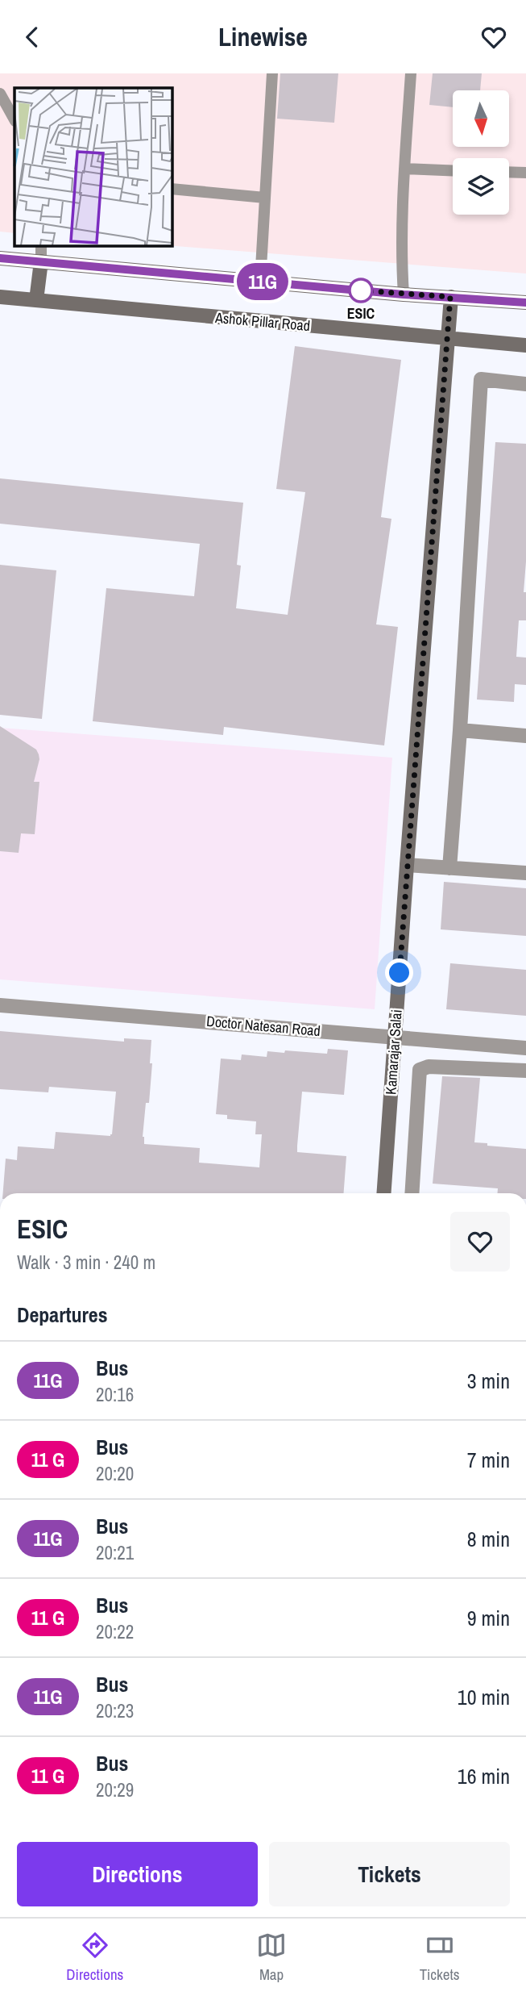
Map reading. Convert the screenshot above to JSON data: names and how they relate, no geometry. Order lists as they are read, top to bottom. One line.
{"streets":{"main road":["Ashok Pillar Road","Kamarajar Salai"],"street":["Doctor Natesan Road"]},"crossings":[["Ashok Pillar Road","Kamarajar Salai"],["Doctor Natesan Road","Kamarajar Salai"]],"places":["ESIC"],"lines":["bus line 11G"],"north":"bottom","page":{"header":"Linewise","on_map":"11G","heading":[["ESIC","Walk · 3 min · 240 m"],"Departures"],"list":[{"mark":"11G","name":"Bus","note":"20:16","value":"3 min"},{"mark":"11 G","name":"Bus","note":"20:20","value":"7 min"},{"mark":"11G","name":"Bus","note":"20:21","value":"8 min"},{"mark":"11 G","name":"Bus","note":"20:22","value":"9 min"},{"mark":"11G","name":"Bus","note":"20:23","value":"10 min"},{"mark":"11 G","name":"Bus","note":"20:29","value":"16 min"}],"buttons":["Directions","Tickets"],"tabs":["Directions","Map","Tickets"]}}
